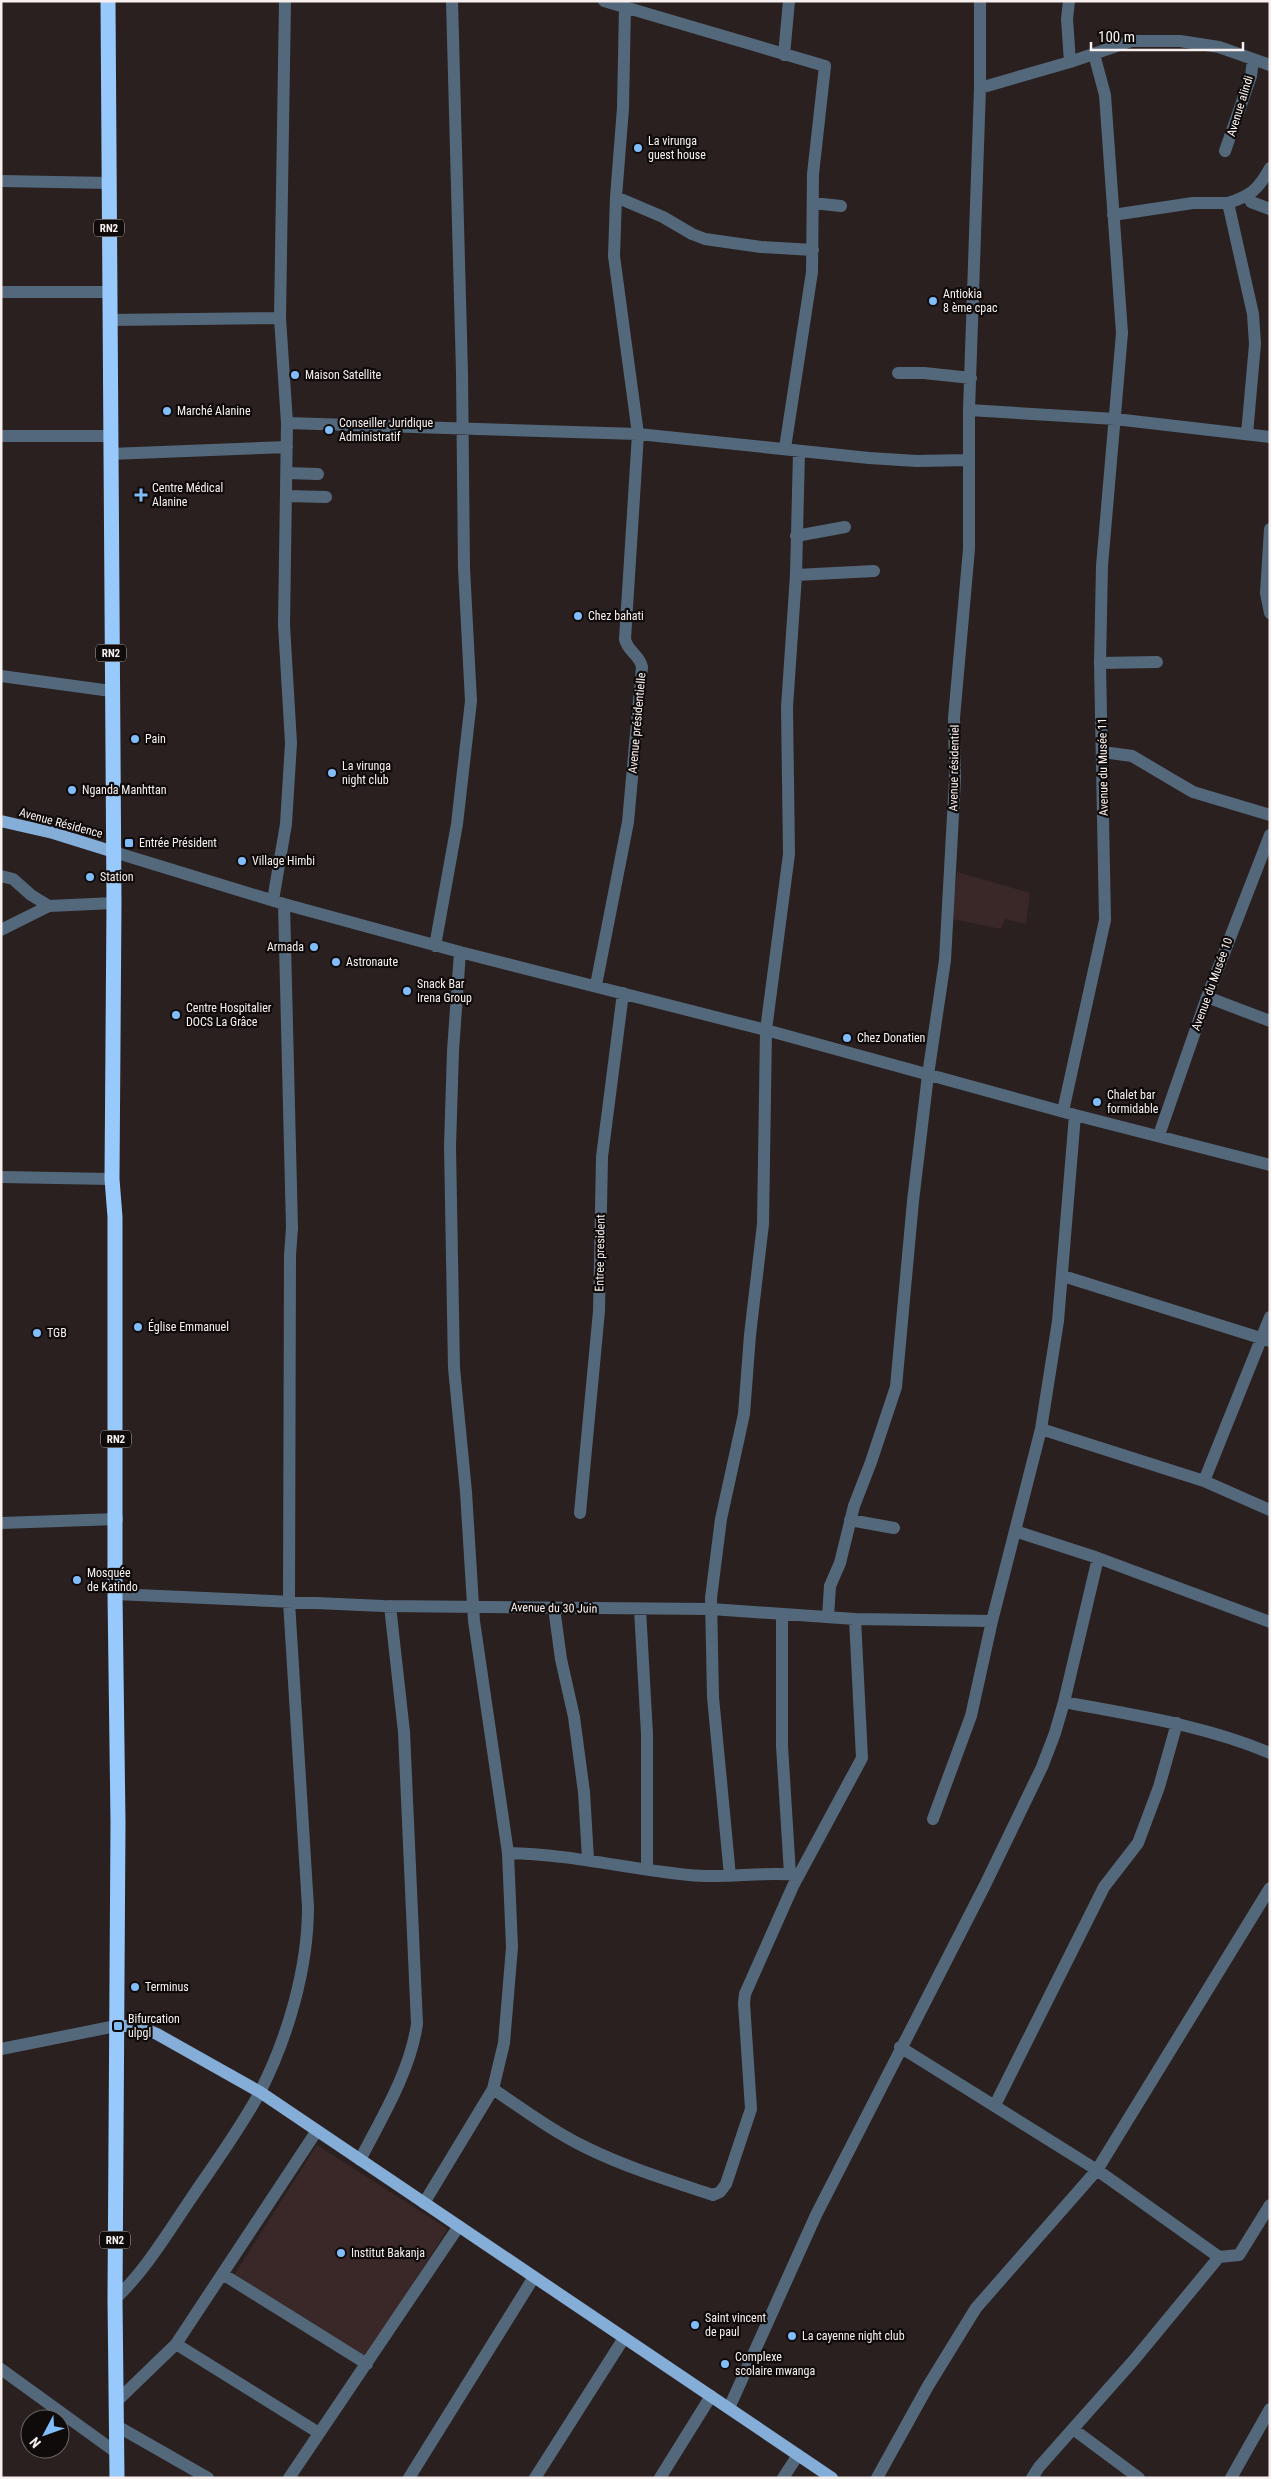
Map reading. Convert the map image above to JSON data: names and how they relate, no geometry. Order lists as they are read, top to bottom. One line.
{"streets":{"highway":["RN2"],"main road":["Avenue Résidence"],"street":["Avenue alindi","Avenue présidentielle","Avenue du Musée 11","Avenue résidentiel","Avenue du Musée 10","Entree president","Avenue du 30 Juin"]},"crossings":[["RN2","Avenue Résidence"],["RN2","Avenue du 30 Juin"],["Avenue du Musée 11","Avenue du 30 Juin"],["Avenue résidentiel","Avenue du 30 Juin"]],"places":{"other":["La virunga guest house","Antiokia 8 ème cpac","Maison Satellite","Marché Alanine","Conseiller Juridique Administratif","Chez bahati","Pain","La virunga night club","Nganda Manhttan","Village Himbi","Station","Armada","Astronaute","Snack Bar Irena Group","Centre Hospitalier DOCS La Grâce","Chez Donatien","Chalet bar formidable","Église Emmanuel","TGB","Mosquée de Katindo","Terminus","Institut Bakanja","Saint vincent de paul","La cayenne night club","Complexe scolaire mwanga"],"health":["Centre Médical Alanine"],"transit":["Entrée Président","Bifurcation ulpgl"]},"scale_bar":"100 m","north":"bottom left"}
